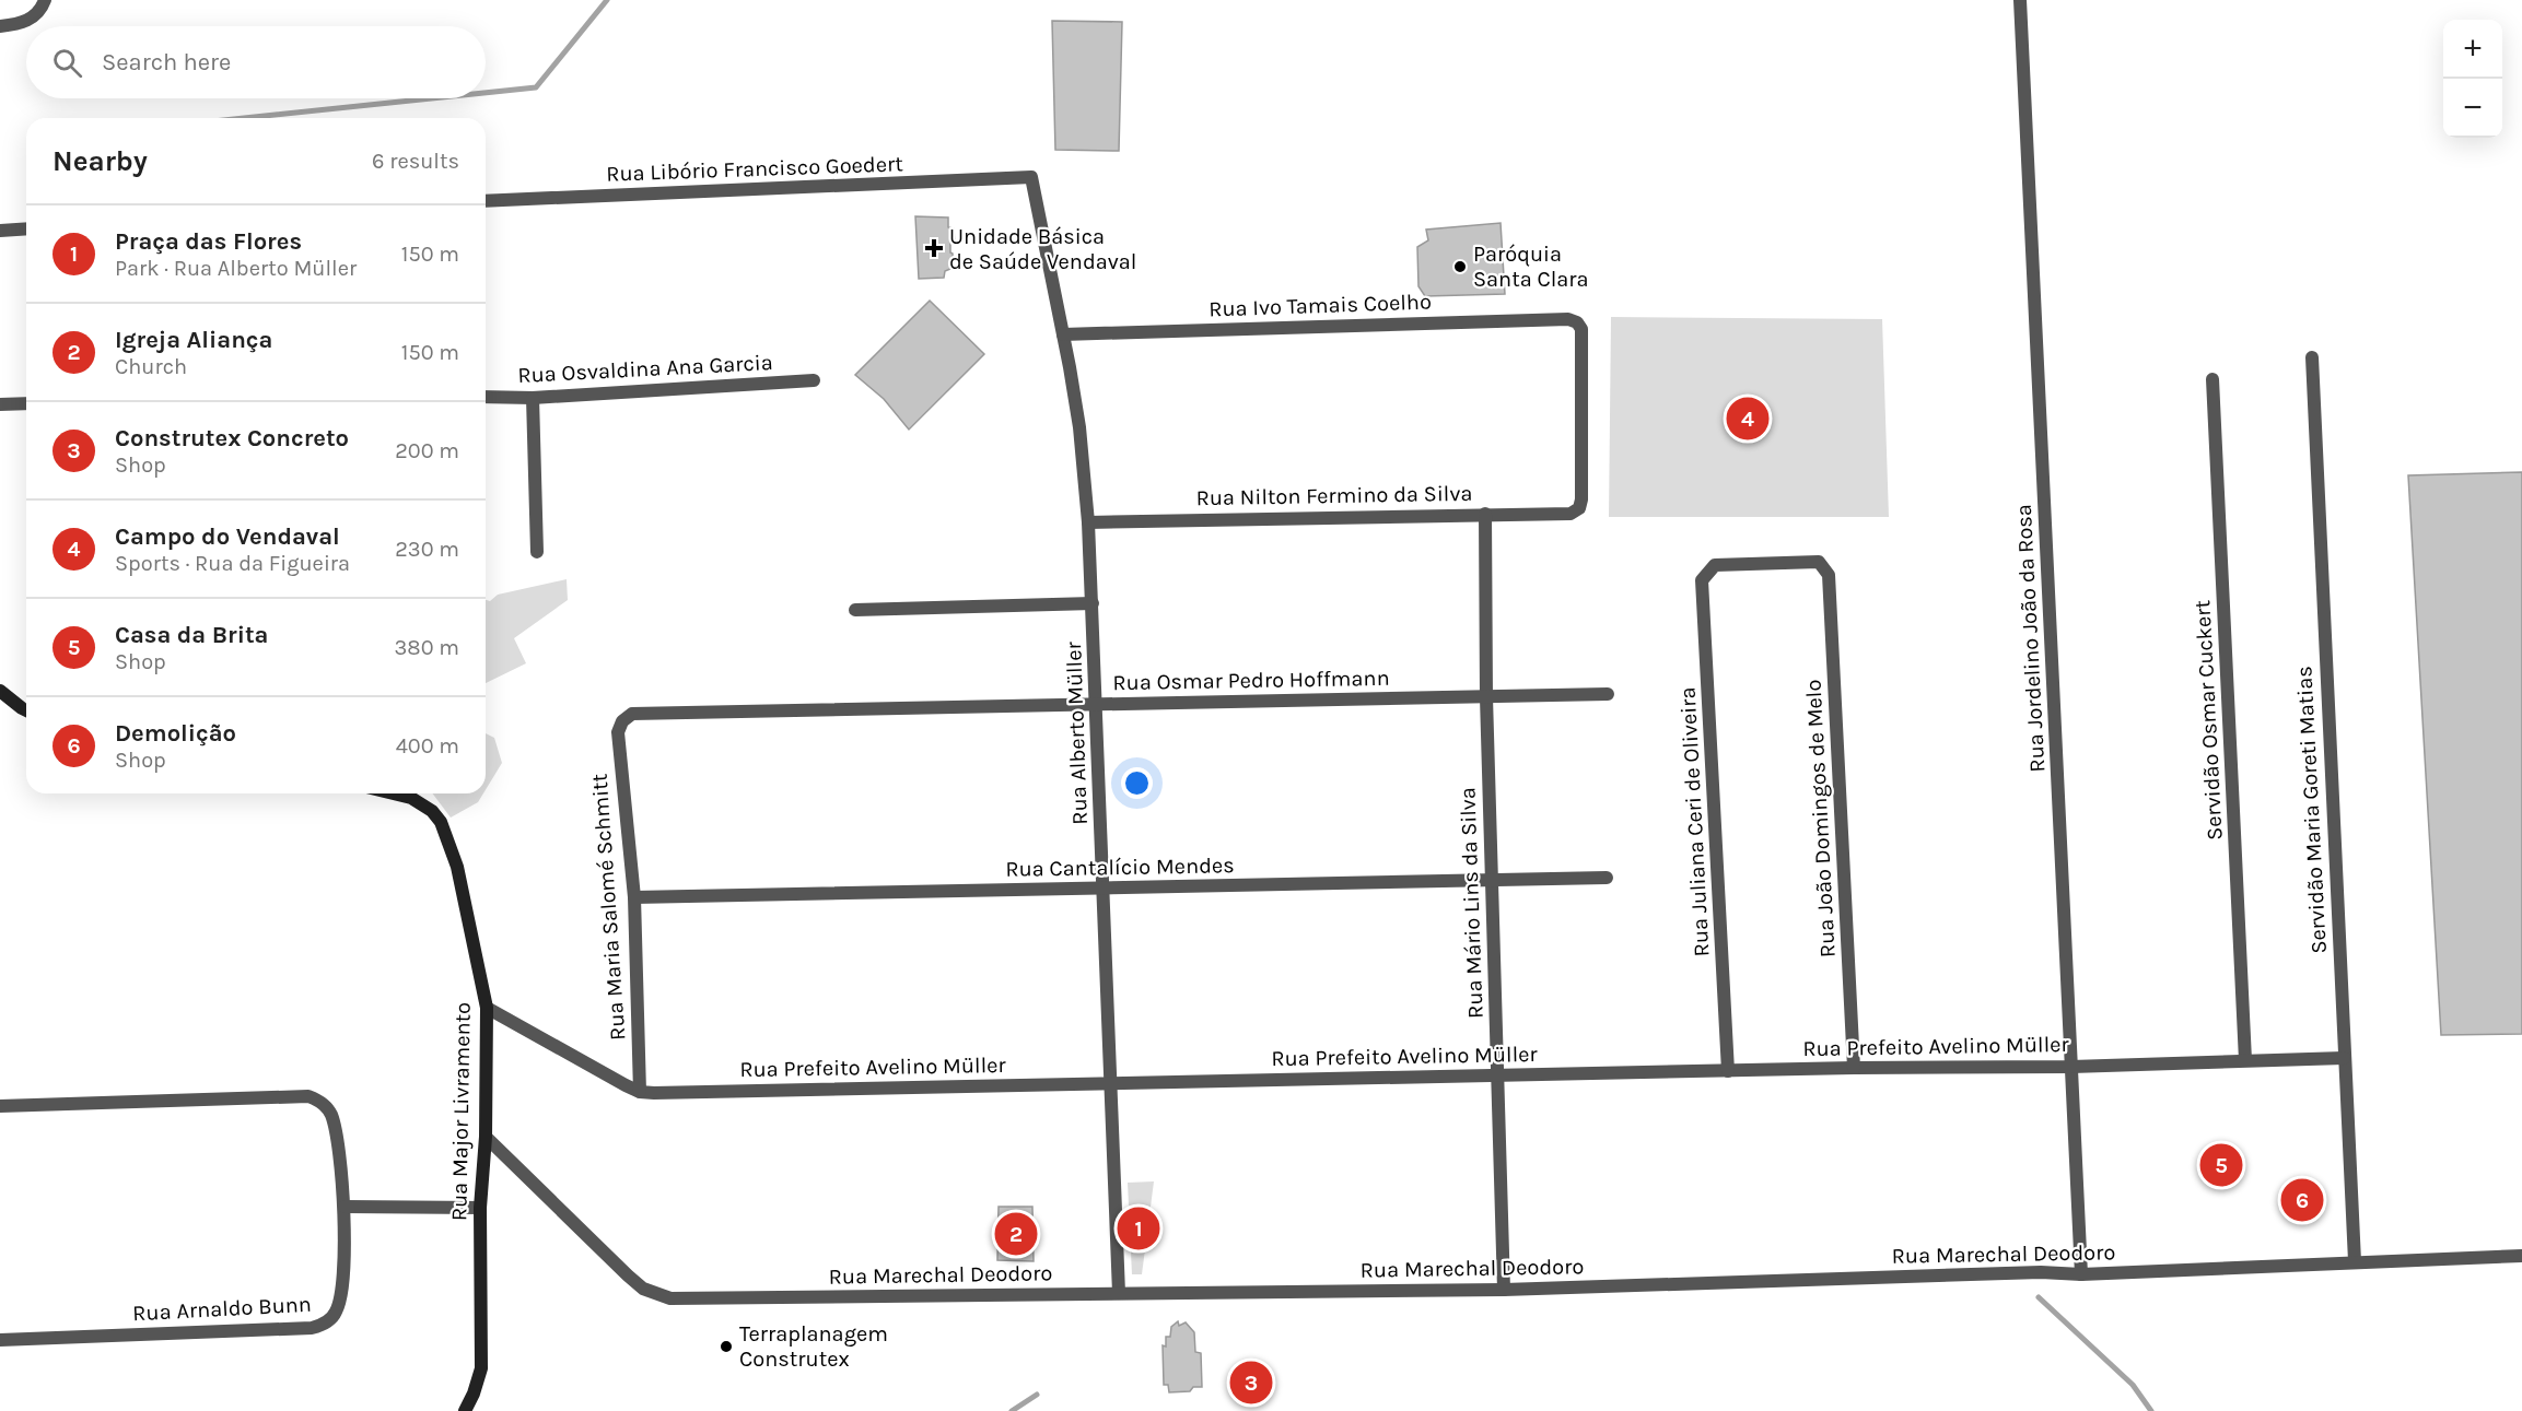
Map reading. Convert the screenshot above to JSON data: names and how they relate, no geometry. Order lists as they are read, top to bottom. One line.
{"streets":{"main road":["Rua Major Livramento"],"street":["Rua Libório Francisco Goedert","Rua Ivo Tamais Coelho","Rua Osvaldina Ana Garcia","Rua Nilton Fermino da Silva","Rua Jordelino João da Rosa","Rua Osmar Pedro Hoffmann","Servidão Osmar Cuckert","Rua Alberto Müller","Servidão Maria Goreti Matias","Rua João Domingos de Melo","Rua Juliana Ceri de Oliveira","Rua Cantalício Mendes","Rua Mário Lins da Silva","Rua Maria Salomé Schmitt","Rua Prefeito Avelino Müller","Rua Marechal Deodoro","Rua Arnaldo Bunn"]},"crossings":[["Rua Libório Francisco Goedert","Rua Alberto Müller"],["Rua Ivo Tamais Coelho","Rua Nilton Fermino da Silva"],["Rua Ivo Tamais Coelho","Rua Alberto Müller"],["Rua Nilton Fermino da Silva","Rua Alberto Müller"],["Rua Nilton Fermino da Silva","Rua Mário Lins da Silva"],["Rua Jordelino João da Rosa","Rua Prefeito Avelino Müller"],["Rua Jordelino João da Rosa","Rua Marechal Deodoro"],["Rua Osmar Pedro Hoffmann","Rua Alberto Müller"],["Rua Osmar Pedro Hoffmann","Rua Mário Lins da Silva"],["Rua Osmar Pedro Hoffmann","Rua Maria Salomé Schmitt"],["Servidão Osmar Cuckert","Rua Prefeito Avelino Müller"],["Rua Alberto Müller","Rua Cantalício Mendes"],["Rua Alberto Müller","Rua Prefeito Avelino Müller"],["Rua Alberto Müller","Rua Marechal Deodoro"],["Servidão Maria Goreti Matias","Rua Prefeito Avelino Müller"],["Servidão Maria Goreti Matias","Rua Marechal Deodoro"],["Rua João Domingos de Melo","Rua Juliana Ceri de Oliveira"],["Rua João Domingos de Melo","Rua Prefeito Avelino Müller"],["Rua Juliana Ceri de Oliveira","Rua Prefeito Avelino Müller"],["Rua Cantalício Mendes","Rua Mário Lins da Silva"],["Rua Cantalício Mendes","Rua Maria Salomé Schmitt"],["Rua Mário Lins da Silva","Rua Prefeito Avelino Müller"],["Rua Mário Lins da Silva","Rua Marechal Deodoro"],["Rua Maria Salomé Schmitt","Rua Prefeito Avelino Müller"],["Rua Prefeito Avelino Müller","Rua Major Livramento"],["Rua Major Livramento","Rua Marechal Deodoro"]],"places":{"health":["Unidade Básica de Saúde Vendaval"],"other":["Paróquia Santa Clara","Terraplanagem Construtex"]},"page":{"map_buttons":["+","−"],"search":"Search here","heading":["Nearby","6 results"],"list":[{"mark":"1","name":"Praça das Flores","note":"Park · Rua Alberto Müller","value":"150 m"},{"mark":"2","name":"Igreja Aliança","note":"Church","value":"150 m"},{"mark":"3","name":"Construtex Concreto","note":"Shop","value":"200 m"},{"mark":"4","name":"Campo do Vendaval","note":"Sports · Rua da Figueira","value":"230 m"},{"mark":"5","name":"Casa da Brita","note":"Shop","value":"380 m"},{"mark":"6","name":"Demolição","note":"Shop","value":"400 m"}],"pins":["4","5","6","1","2","3"]}}
